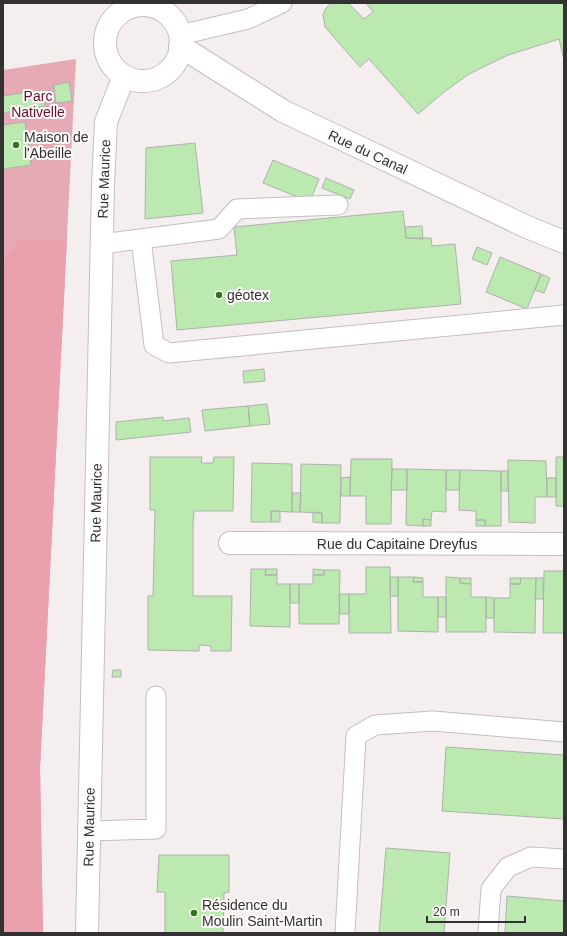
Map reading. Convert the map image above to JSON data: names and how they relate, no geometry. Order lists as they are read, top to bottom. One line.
{"streets":{"main road":["Rue du Canal","Rue Maurice","Rue du Capitaine Dreyfus"]},"crossings":[["Rue du Canal","Rue Maurice"]],"parks":["Parc Nativelle"],"places":["Maison de l'Abeille","géotex","Résidence du Moulin Saint-Martin"],"scale_bar":"20 m"}
